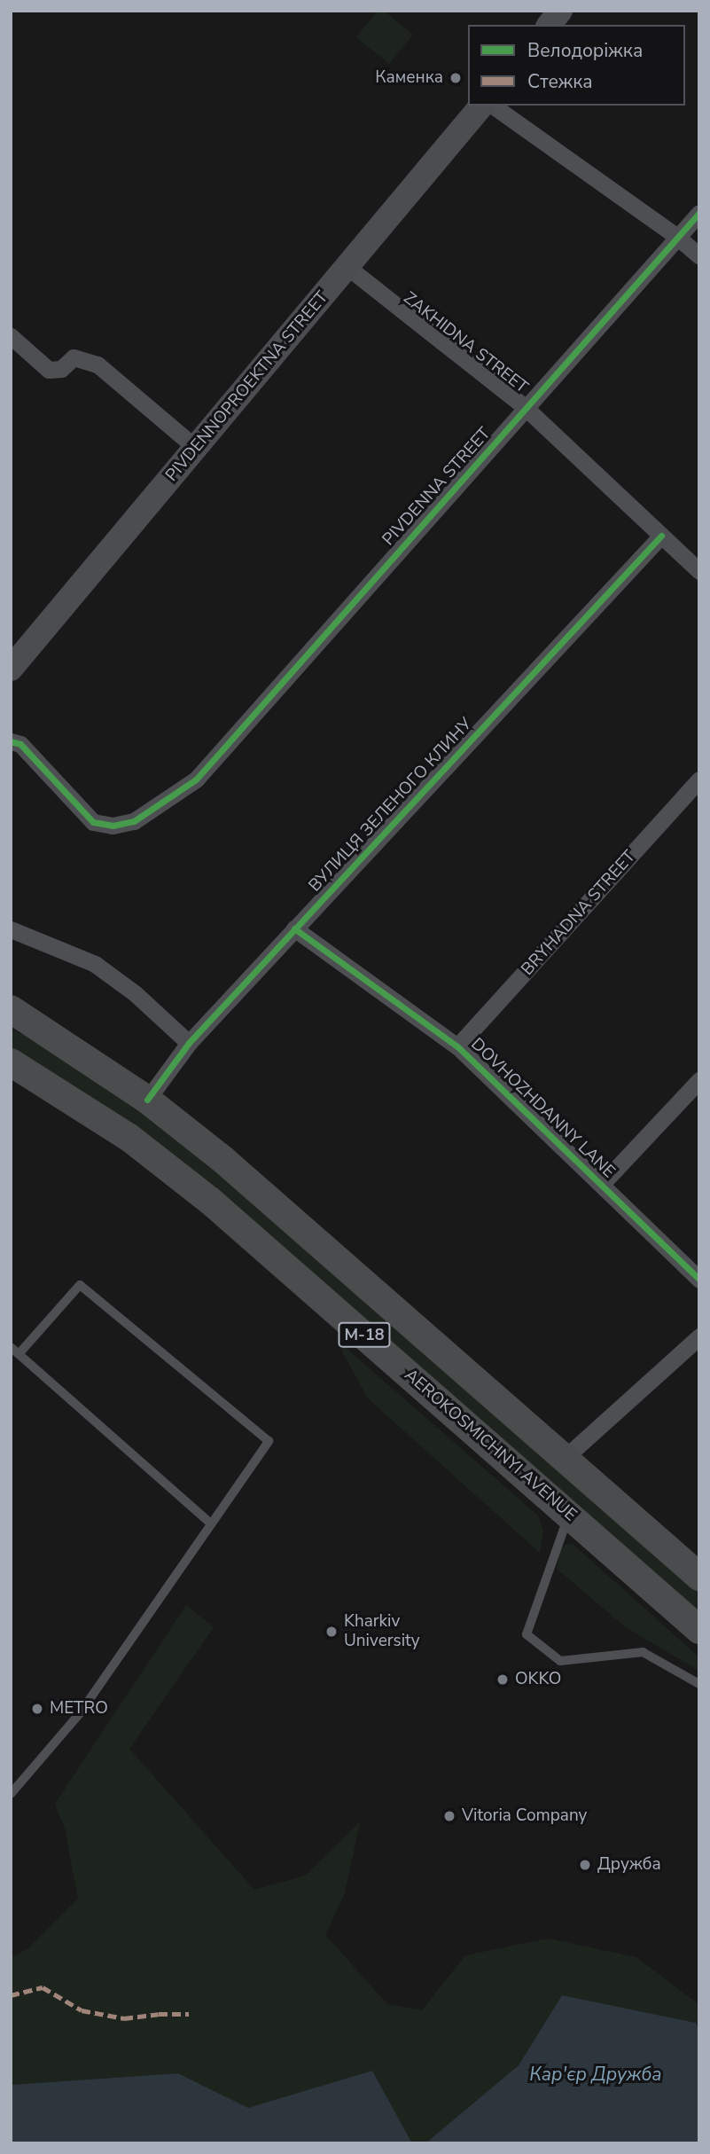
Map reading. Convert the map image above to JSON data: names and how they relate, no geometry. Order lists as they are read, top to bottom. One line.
{"streets":{"main road":["PIVDENNOPROEKTNA STREET","М-18","AEROKOSMICHNYI AVENUE"],"street":["ZAKHIDNA STREET","PIVDENNA STREET","ВУЛИЦЯ ЗЕЛЕНОГО КЛИНУ","BRYHADNA STREET","DOVHOZHDANNY LANE"]},"crossings":[["ZAKHIDNA STREET","PIVDENNOPROEKTNA STREET"],["ZAKHIDNA STREET","PIVDENNA STREET"],["ZAKHIDNA STREET","ВУЛИЦЯ ЗЕЛЕНОГО КЛИНУ"],["ВУЛИЦЯ ЗЕЛЕНОГО КЛИНУ","DOVHOZHDANNY LANE"],["ВУЛИЦЯ ЗЕЛЕНОГО КЛИНУ","М-18"],["BRYHADNA STREET","DOVHOZHDANNY LANE"]],"water":["Кар'єр Дружба"],"places":["Каменка","Kharkiv University","OKKO","METRO","Vitoria Company","Дружба"],"legend":["Велодоріжка","Стежка"]}
